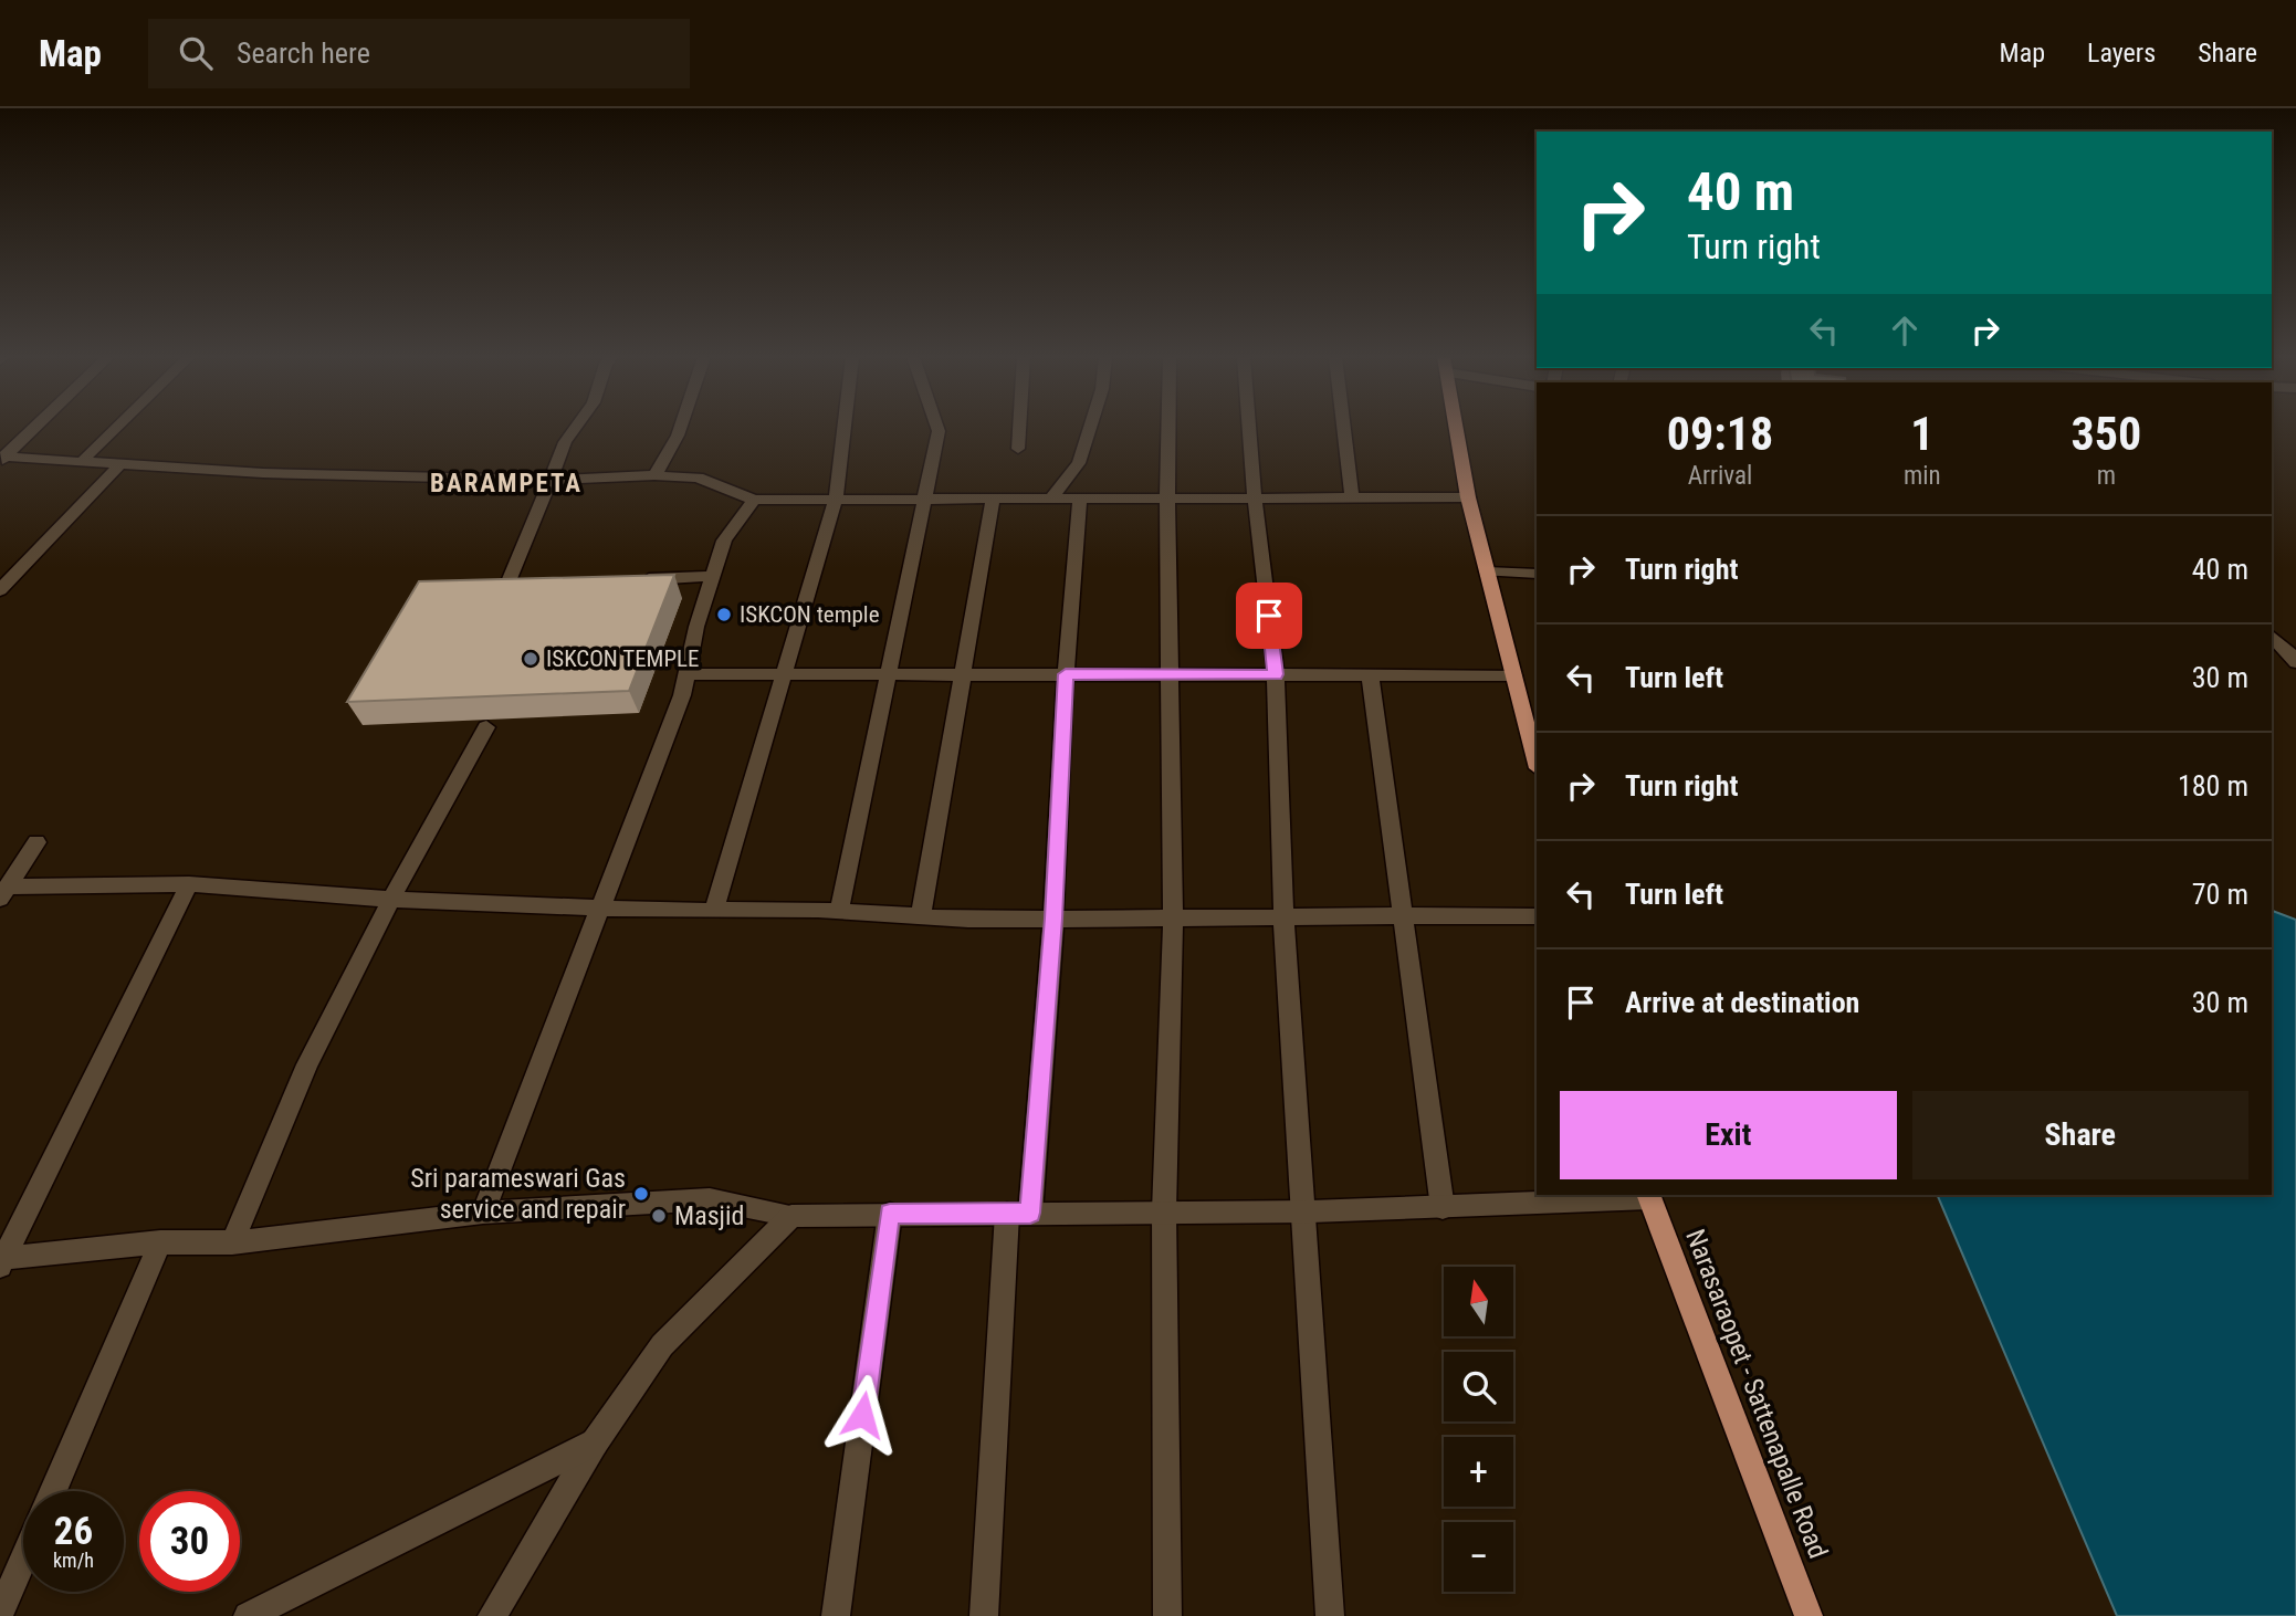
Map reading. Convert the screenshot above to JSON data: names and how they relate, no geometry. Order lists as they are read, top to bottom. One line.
{"streets":{"main road":["Narasaraopet - Sattenapalle Road"]},"districts":["BARAMPETA"],"places":["ISKCON temple","ISKCON TEMPLE","Sri parameswari Gas service and repair","Masjid"],"north":"top","page":{"header":"Map","search":"Search here","nav":["Map","Layers","Share"],"turn":["40 m","Turn right"],"eta":["09:18","Arrival","1","min","350","m"],"list":[{"name":"Turn right","value":"40 m"},{"name":"Turn left","value":"30 m"},{"name":"Turn right","value":"180 m"},{"name":"Turn left","value":"70 m"},{"name":"Arrive at destination","value":"30 m"}],"buttons":["Exit","Share"],"map_buttons":["+","−"],"speed":"26 km/h","limit":"30"}}
